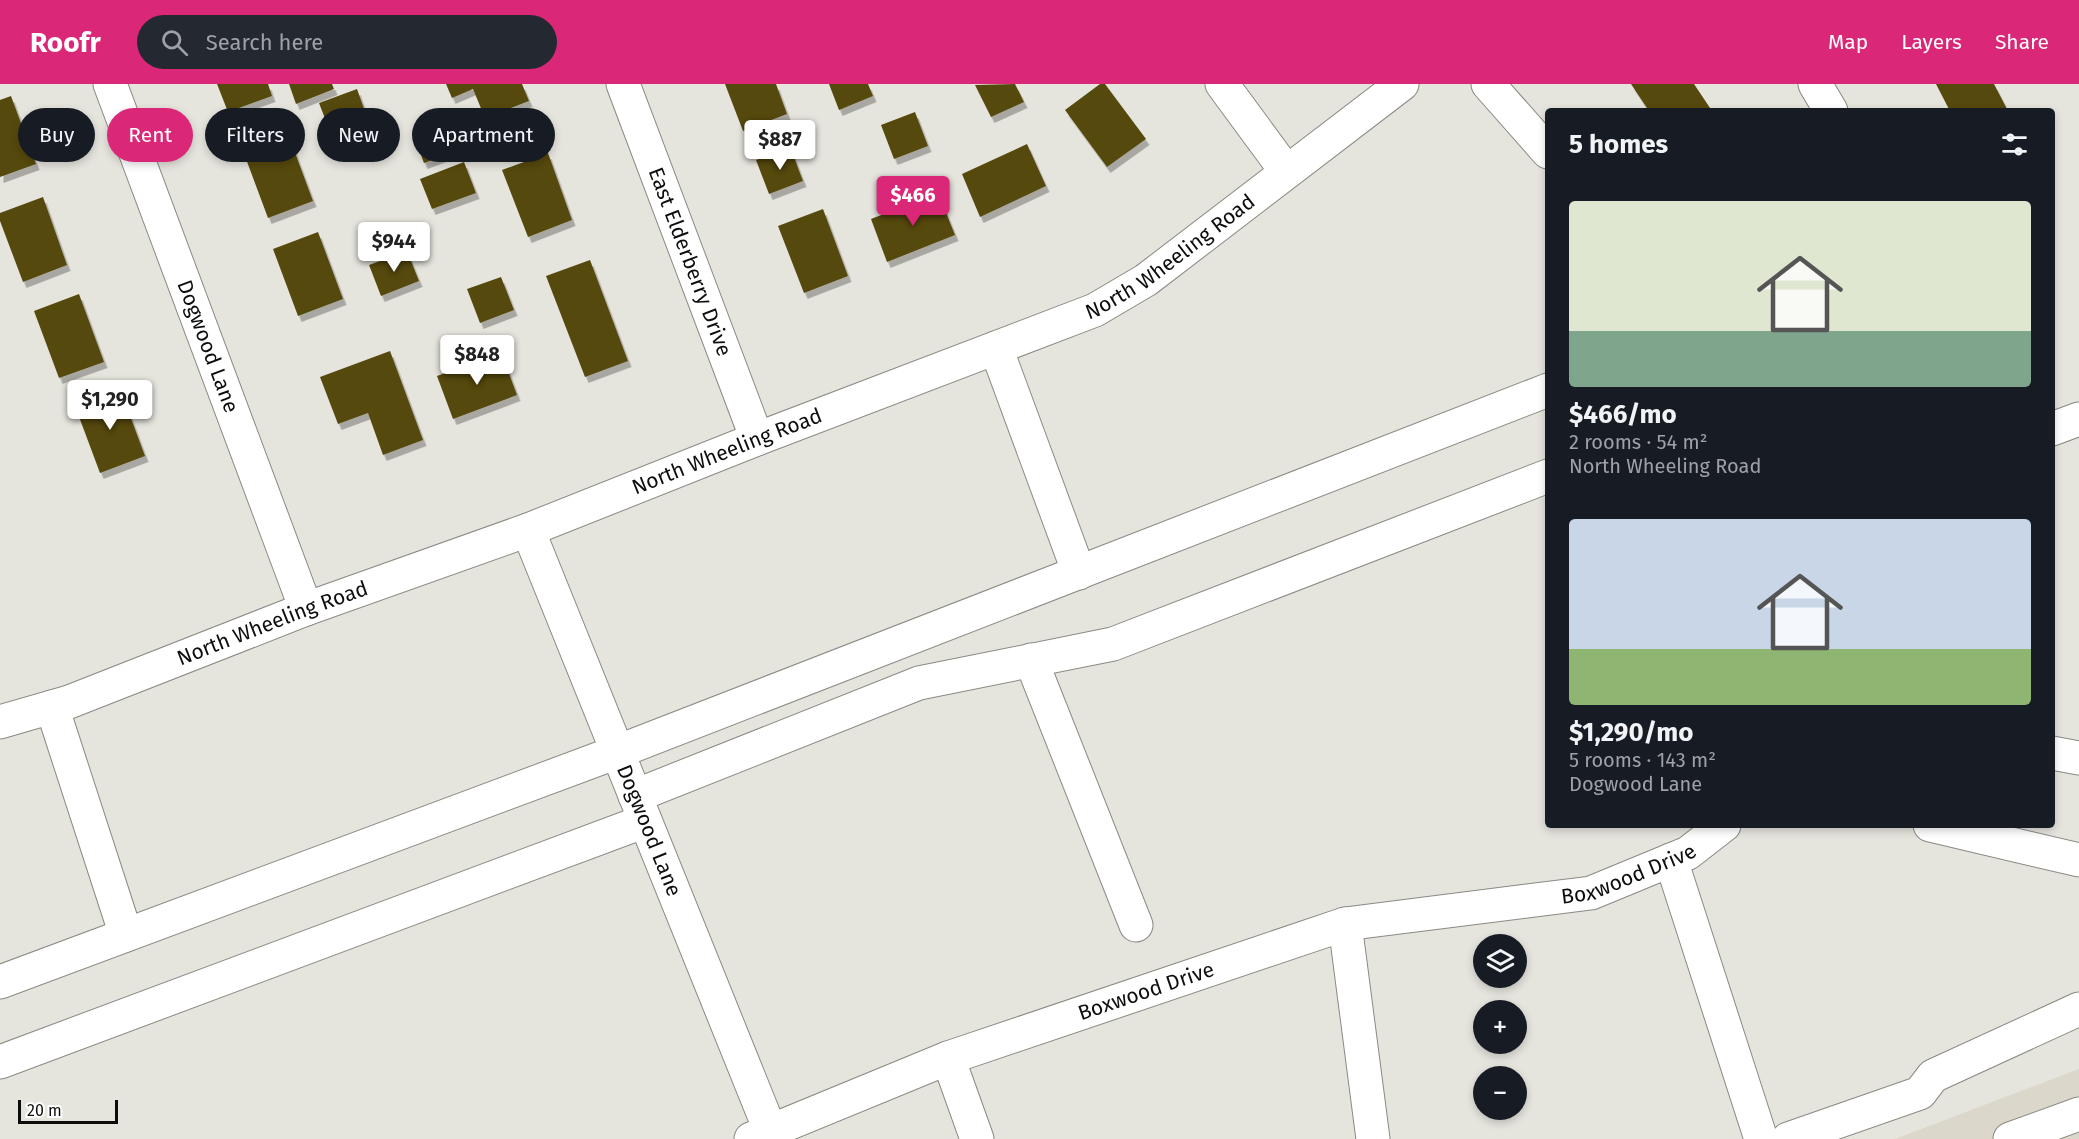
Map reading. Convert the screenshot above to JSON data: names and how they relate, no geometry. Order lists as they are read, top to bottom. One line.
{"streets":{"street":["North Wheeling Road","East Elderberry Drive","Dogwood Lane","Boxwood Drive"]},"crossings":[["North Wheeling Road","East Elderberry Drive"],["North Wheeling Road","Dogwood Lane"],["Dogwood Lane","Boxwood Drive"]],"scale_bar":"20 m","page":{"header":"Roofr","search":"Search here","nav":["Map","Layers","Share"],"chip":["Buy","Rent","Filters","New","Apartment"],"heading":"5 homes","price":["$887","$466","$944","$848","$1,290"],"list":[{"name":"$466/mo","note":"2 rooms · 54 m² · North Wheeling Road"},{"name":"$1,290/mo","note":"5 rooms · 143 m² · Dogwood Lane"}],"map_buttons":["+","−"],"scale":"20 m"}}
